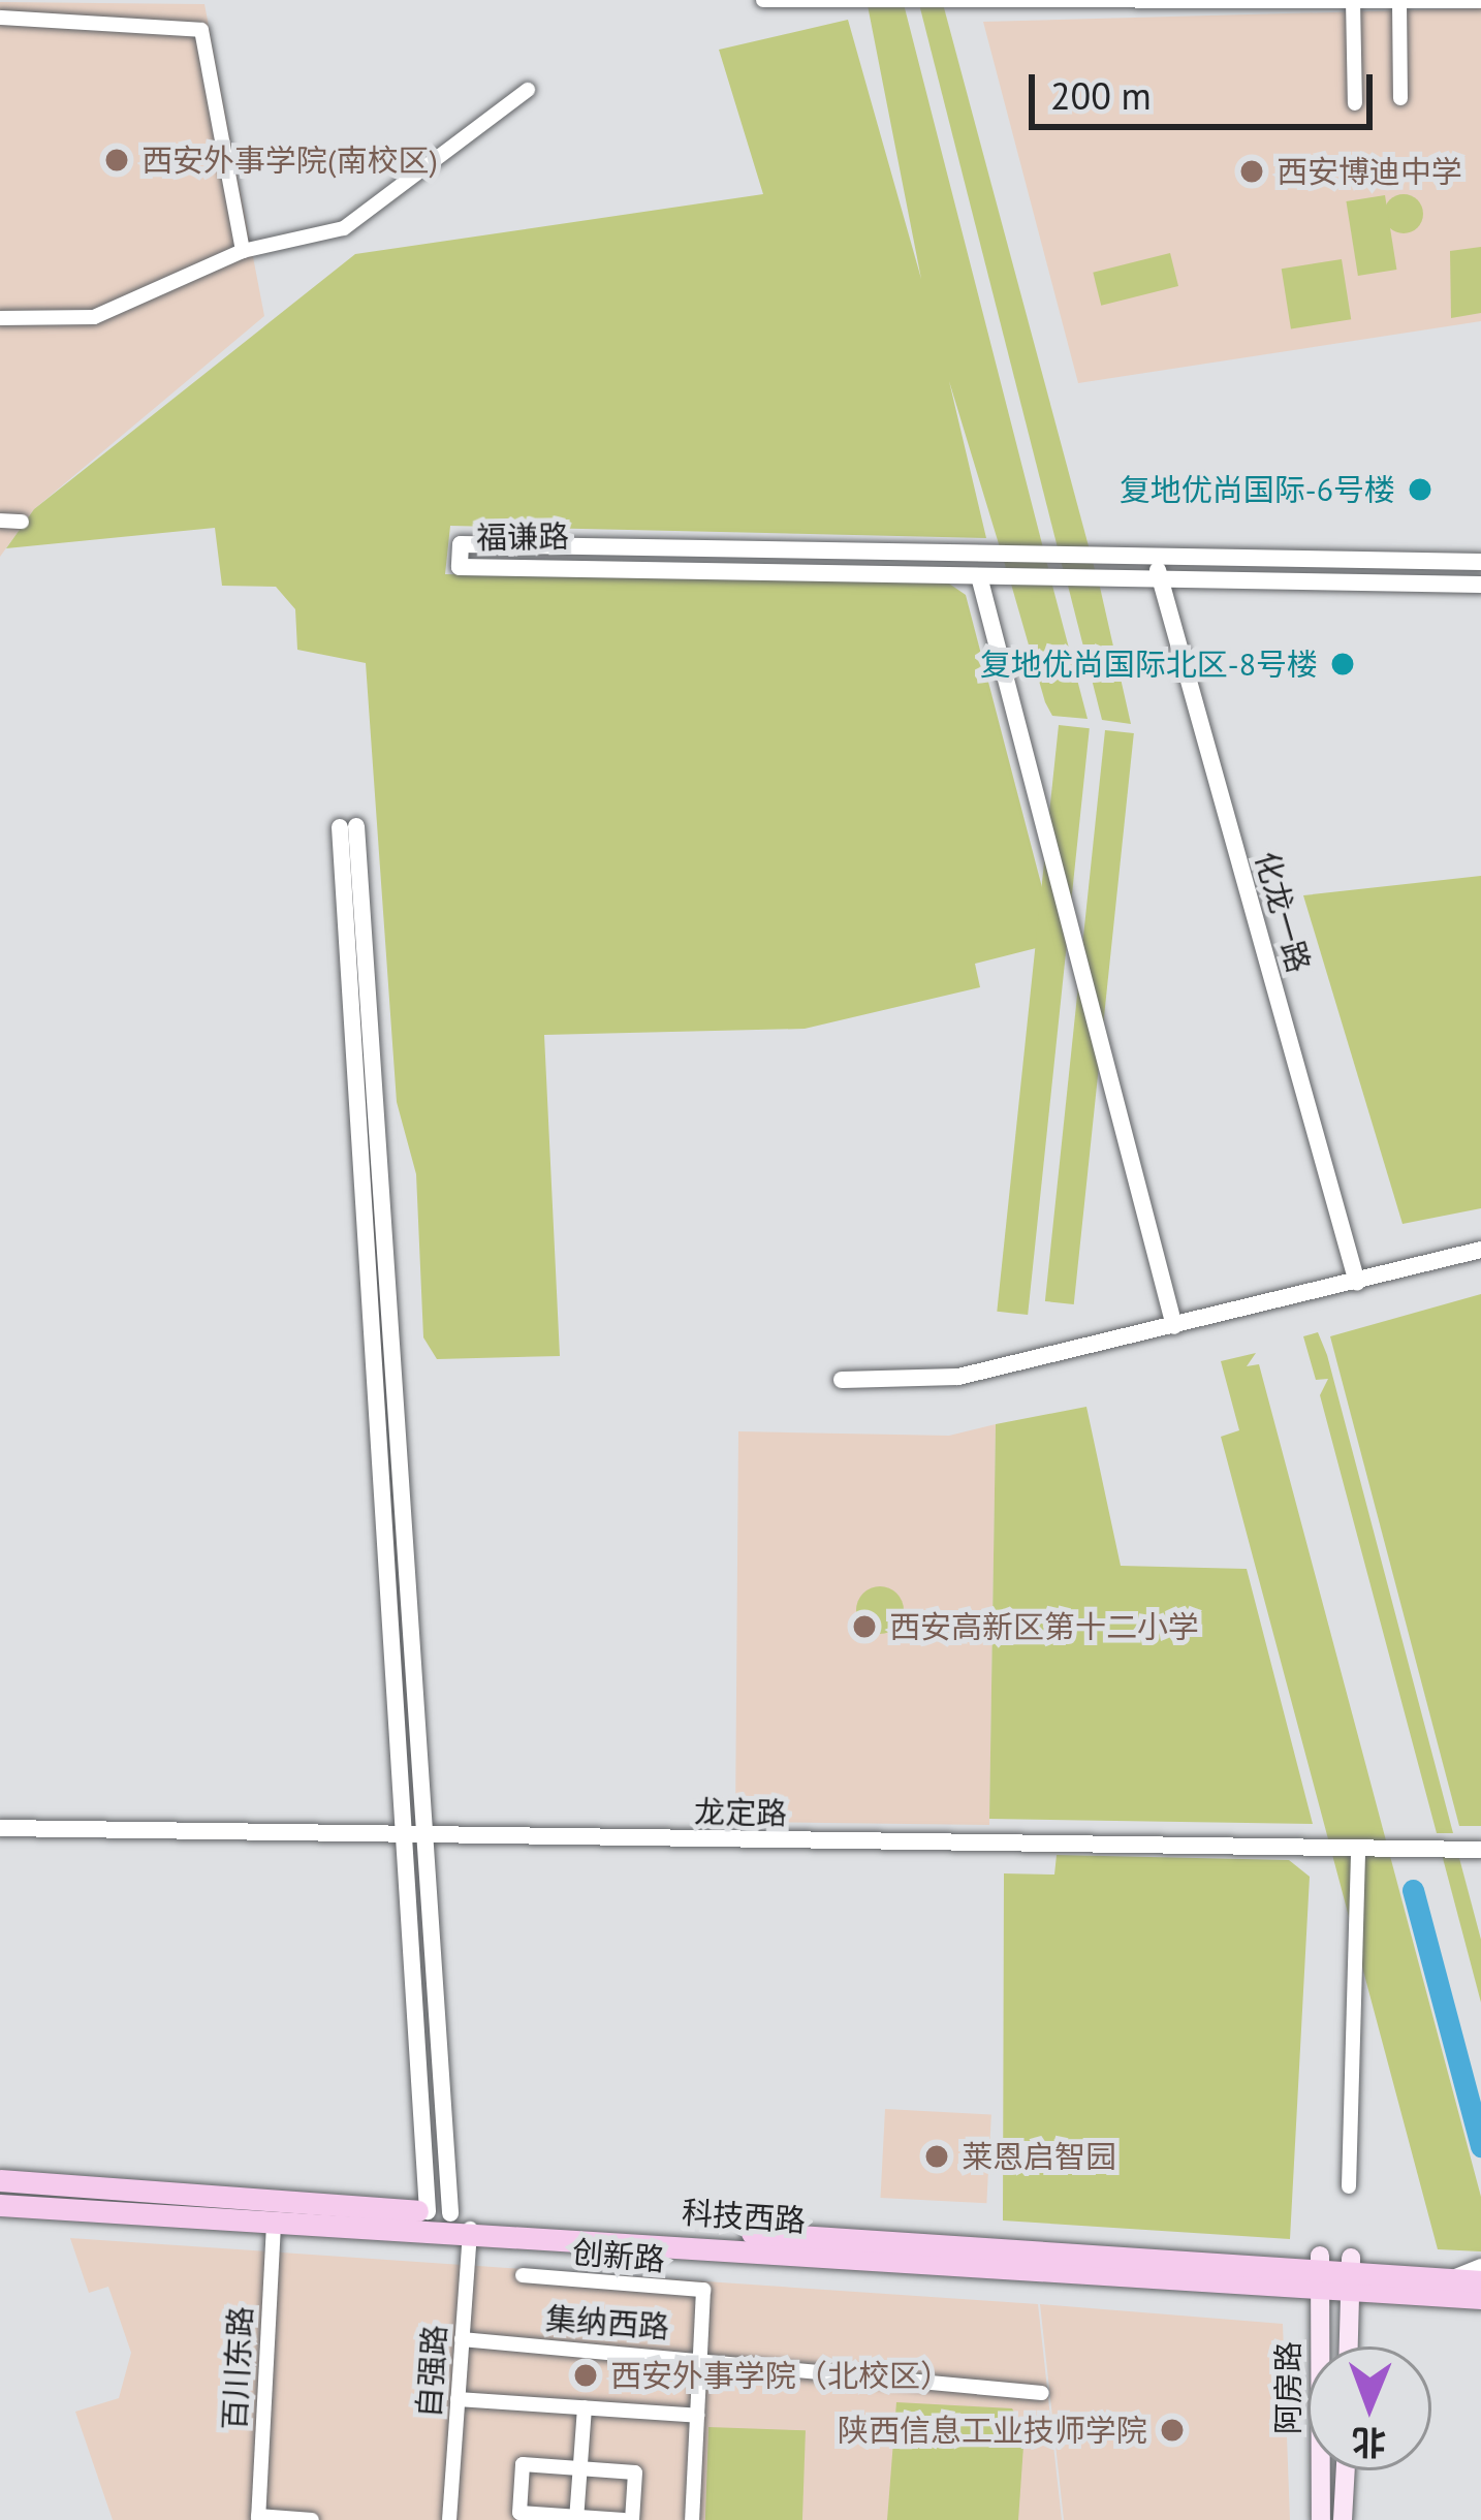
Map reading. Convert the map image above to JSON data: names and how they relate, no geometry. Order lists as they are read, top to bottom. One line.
{"streets":{"main road":["科技西路","阿房路"],"street":["福谦路","化龙一路","龙定路","创新路","集纳西路","百川东路","自强路"]},"crossings":[["福谦路","化龙一路"],["科技西路","百川东路"],["科技西路","自强路"],["科技西路","阿房路"],["创新路","集纳西路"],["集纳西路","自强路"]],"places":["西安外事学院(南校区)","西安博迪中学","复地优尚国际-6号楼","复地优尚国际北区-8号楼","西安高新区第十二小学","莱恩启智园","西安外事学院（北校区）","陕西信息工业技师学院"],"scale_bar":"200 m","north":"bottom"}
